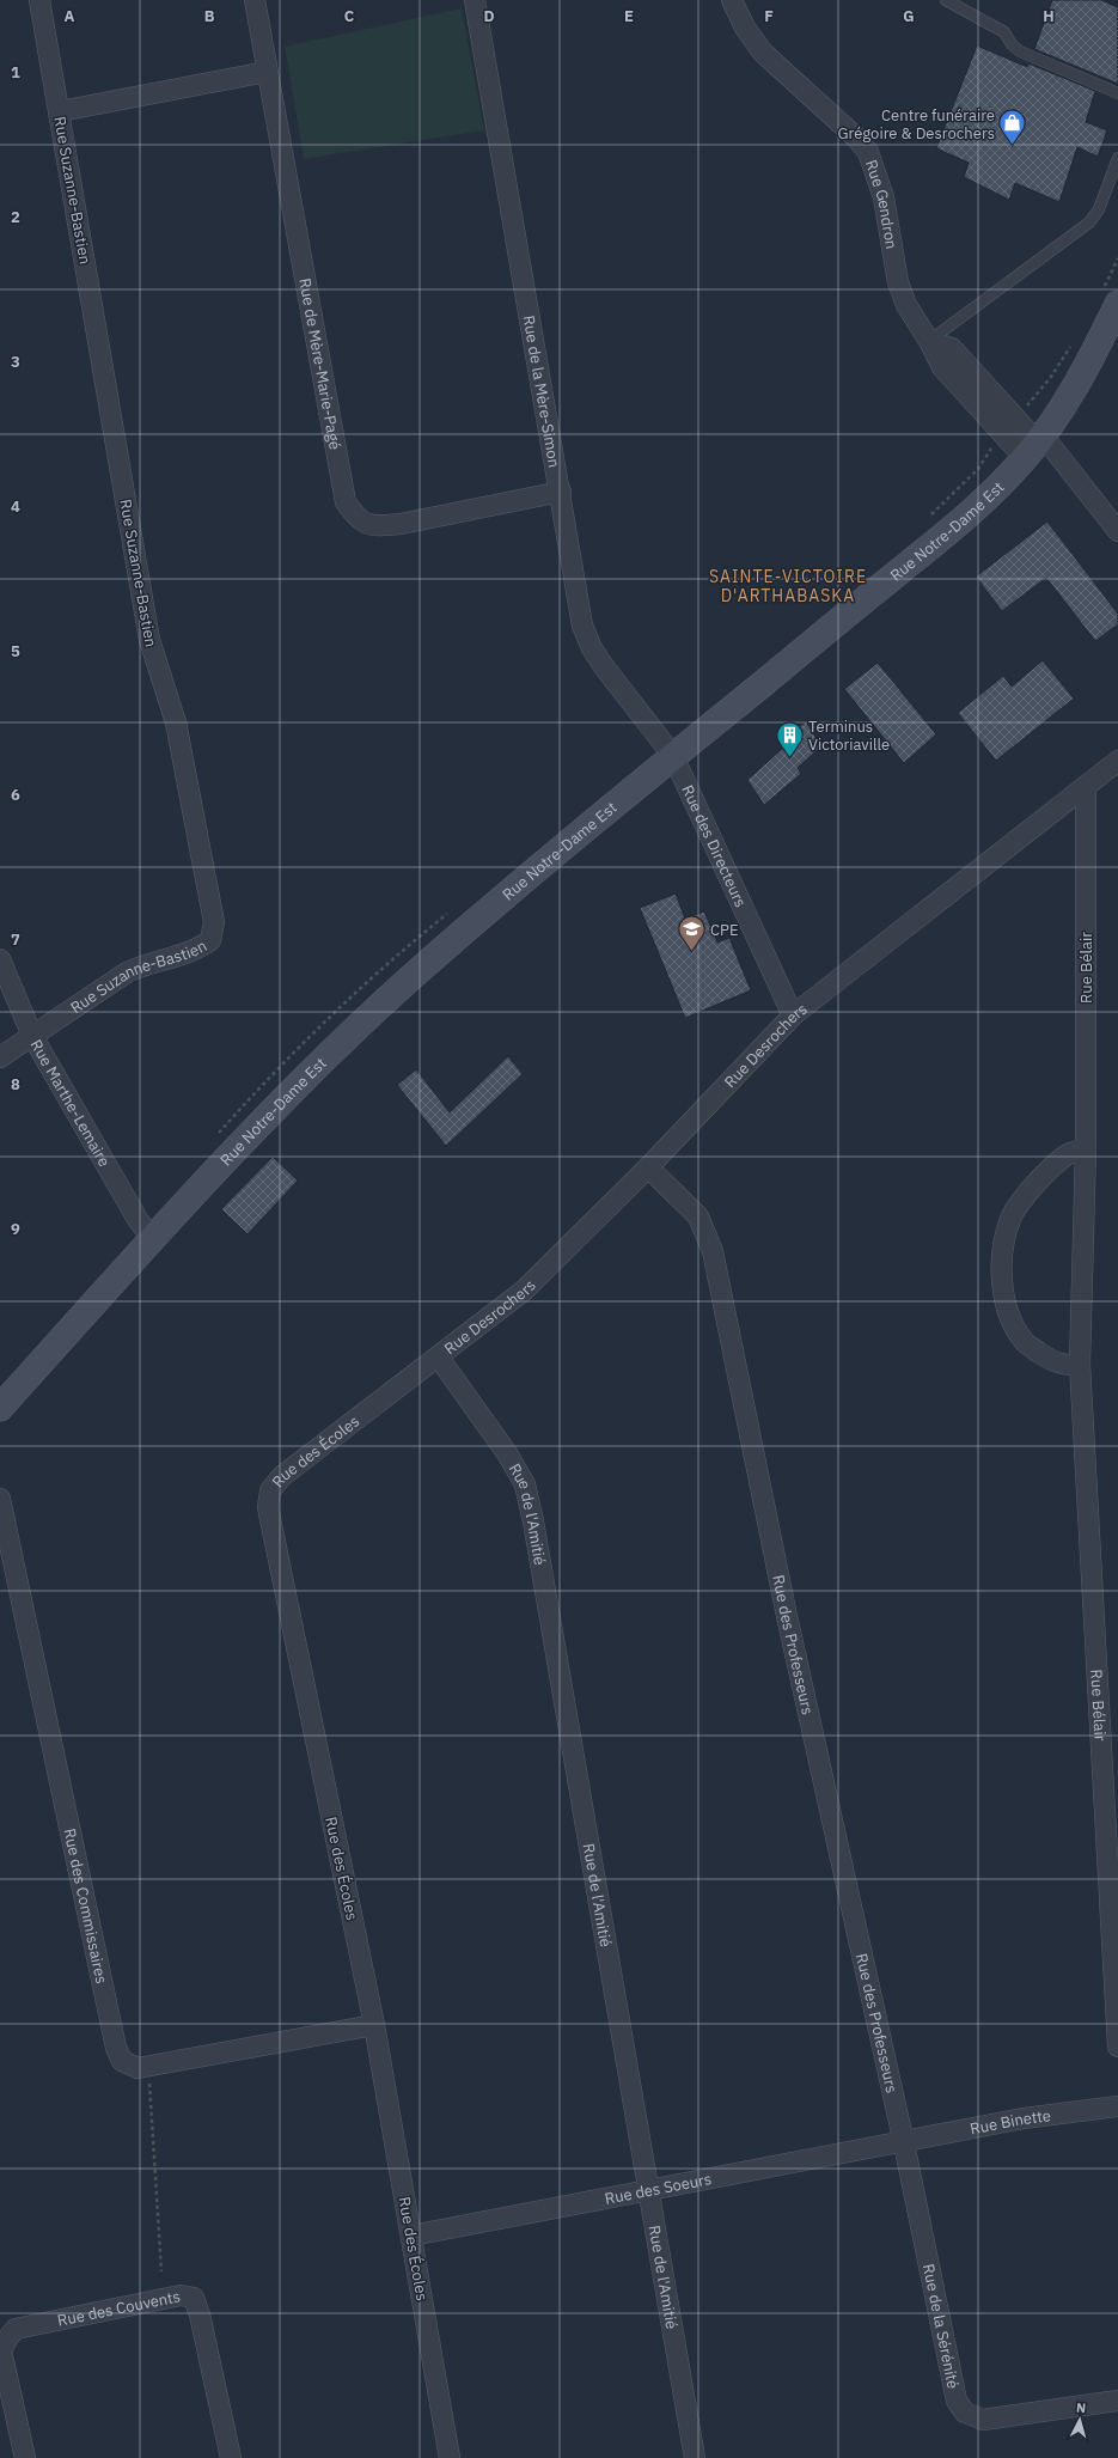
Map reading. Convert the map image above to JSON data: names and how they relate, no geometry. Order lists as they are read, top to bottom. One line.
{"streets":{"street":["Rue Suzanne-Bastien","Rue Gendron","Rue de Mère-Marie-Pagé","Rue de la Mère-Simon","Rue Notre-Dame Est","Rue des Directeurs","Rue Bélair","Rue Desrochers","Rue Marthe-Lemaire","Rue des Écoles","Rue de l'Amitié","Rue des Professeurs","Rue des Commissaires","Rue Binette","Rue des Soeurs","Rue des Couvents","Rue de la Sérénité"]},"crossings":[["Rue Suzanne-Bastien","Rue Marthe-Lemaire"],["Rue Gendron","Rue Notre-Dame Est"],["Rue de Mère-Marie-Pagé","Rue de la Mère-Simon"],["Rue de la Mère-Simon","Rue Notre-Dame Est"],["Rue de la Mère-Simon","Rue des Directeurs"],["Rue Notre-Dame Est","Rue des Directeurs"],["Rue Notre-Dame Est","Rue Marthe-Lemaire"],["Rue des Directeurs","Rue Desrochers"],["Rue Bélair","Rue Desrochers"],["Rue Desrochers","Rue des Écoles"],["Rue Desrochers","Rue de l'Amitié"],["Rue Desrochers","Rue des Professeurs"],["Rue des Écoles","Rue de l'Amitié"],["Rue des Écoles","Rue des Commissaires"],["Rue des Écoles","Rue des Soeurs"],["Rue de l'Amitié","Rue des Soeurs"],["Rue des Professeurs","Rue Binette"],["Rue des Professeurs","Rue des Soeurs"],["Rue des Professeurs","Rue de la Sérénité"],["Rue Binette","Rue des Soeurs"],["Rue Binette","Rue de la Sérénité"],["Rue des Soeurs","Rue de la Sérénité"]],"districts":["SAINTE-VICTOIRE D'ARTHABASKA"],"places":{"shop":["Centre funéraire Grégoire & Desrochers"],"building":["Terminus Victoriaville"],"school or university":["CPE"]},"north":"top","grid":{"columns":["A","B","C","D","E","F","G","H"],"rows":["1","2","3","4","5","6","7","8","9"]}}
